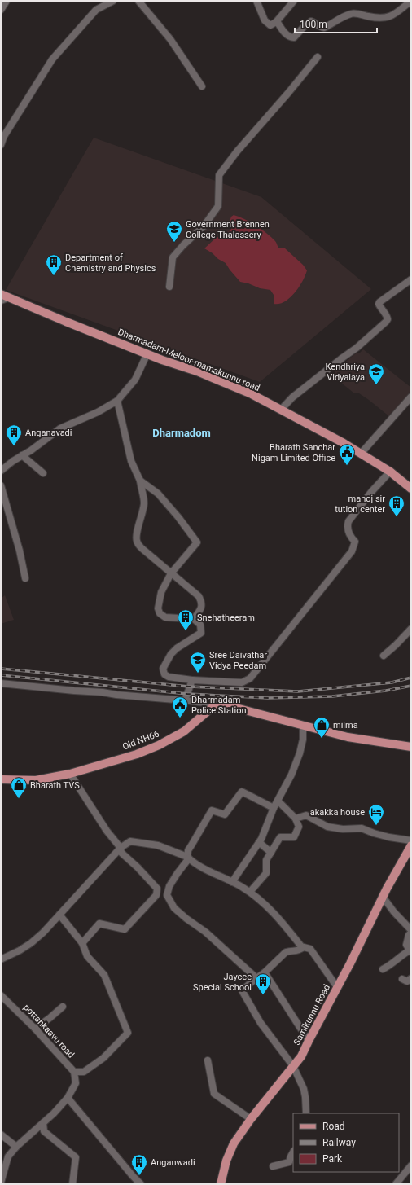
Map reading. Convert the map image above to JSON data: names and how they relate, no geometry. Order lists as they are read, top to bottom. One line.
{"streets":{"main road":["Dharmadam-Meloor-mamakunnu road","Old NH66","Samikunnu Road"],"street":["pottankaavu road"]},"districts":["Dharmadom"],"places":{"school or university":["Government Brennen College Thalassery","Kendhriya Vidyalaya","Sree Daivathar Vidya Peedam"],"building":["Department of Chemistry and Physics","Anganavadi","manoj sir tution center","Snehatheeram","Jaycee Special School","Anganwadi"],"public building":["Bharath Sanchar Nigam Limited Office","Dharmadam Police Station"],"shop":["milma","Bharath TVS"],"hotel":["akakka house"]},"legend":["Road","Railway","Park"],"scale_bar":"100 m"}
